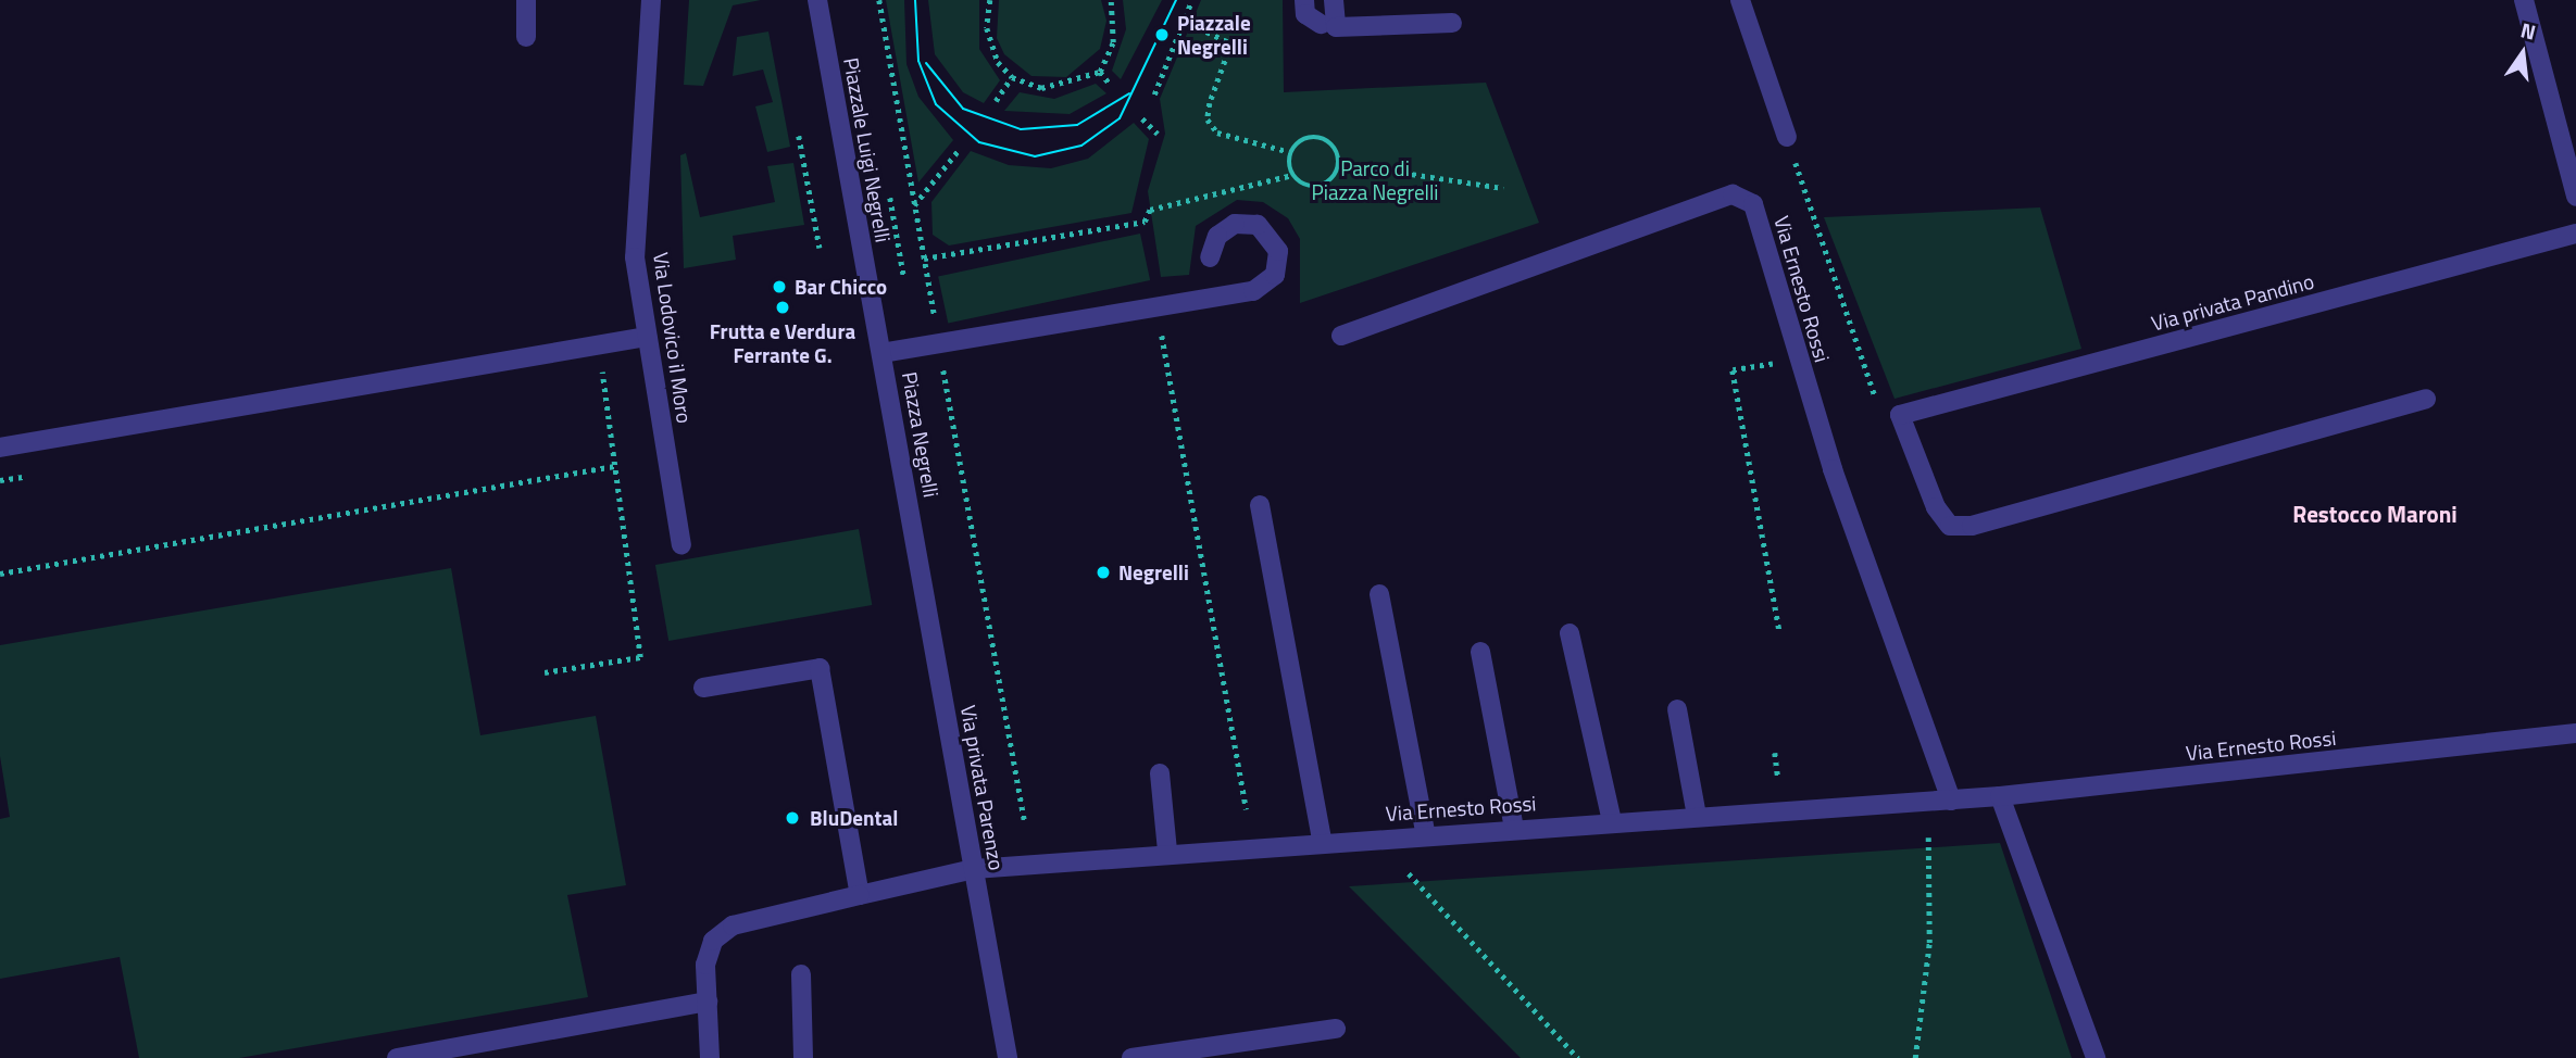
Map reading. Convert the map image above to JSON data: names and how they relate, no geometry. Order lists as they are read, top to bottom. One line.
{"streets":{"street":["Piazzale Luigi Negrelli","Via Ernesto Rossi","Via privata Pandino","Via Lodovico il Moro","Piazza Negrelli","Via privata Parenzo"]},"crossings":[["Piazzale Luigi Negrelli","Piazza Negrelli"],["Via Ernesto Rossi","Via privata Parenzo"],["Piazza Negrelli","Via privata Parenzo"]],"districts":["Restocco Maroni"],"parks":["Parco di Piazza Negrelli"],"places":["Piazzale Negrelli","Bar Chicco","Frutta e Verdura Ferrante G.","Negrelli","BluDental"],"north":"top"}
